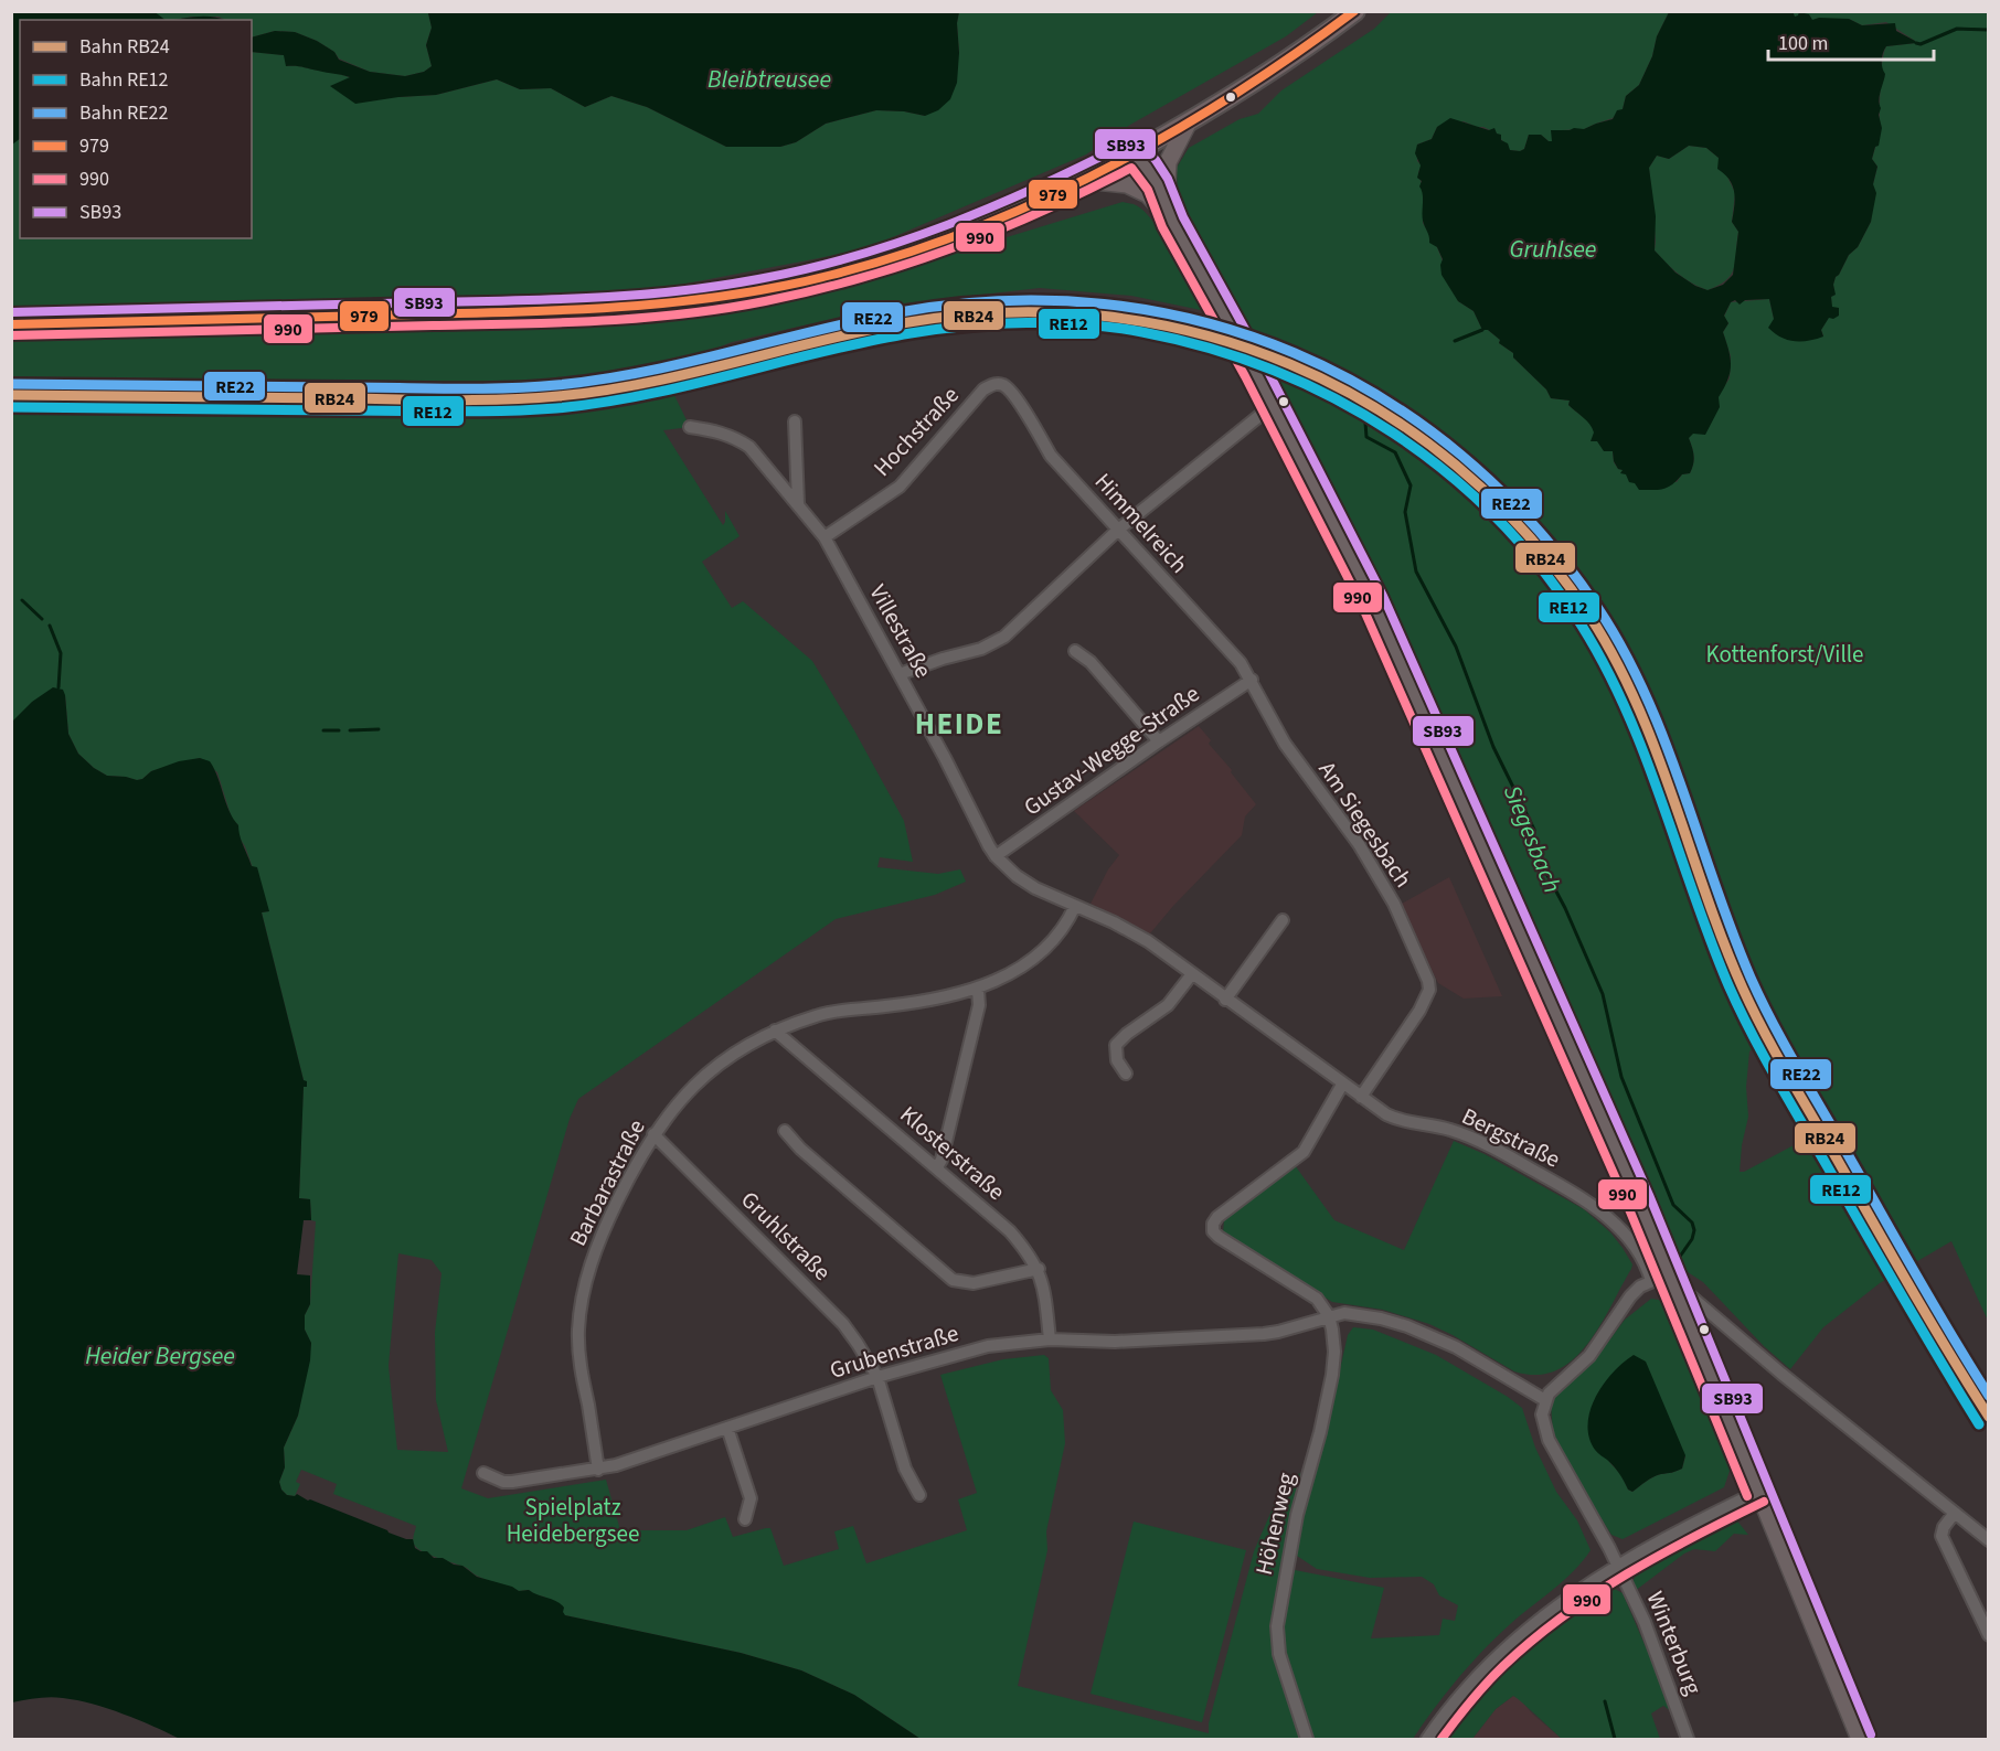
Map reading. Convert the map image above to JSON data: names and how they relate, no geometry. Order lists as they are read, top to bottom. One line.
{"streets":{"street":["Hochstraße","Himmelreich","Villestraße","Gustav-Wegge-Straße","Am Siegesbach","Bergstraße","Klosterstraße","Barbarastraße","Gruhlstraße","Grubenstraße","Höhenweg","Winterburg"]},"crossings":[["Hochstraße","Himmelreich"],["Hochstraße","Villestraße"],["Himmelreich","Gustav-Wegge-Straße"],["Himmelreich","Am Siegesbach"],["Villestraße","Gustav-Wegge-Straße"],["Villestraße","Bergstraße"],["Gustav-Wegge-Straße","Am Siegesbach"],["Gustav-Wegge-Straße","Bergstraße"],["Am Siegesbach","Bergstraße"],["Bergstraße","Barbarastraße"],["Klosterstraße","Barbarastraße"],["Klosterstraße","Grubenstraße"],["Barbarastraße","Gruhlstraße"],["Barbarastraße","Grubenstraße"],["Gruhlstraße","Grubenstraße"],["Grubenstraße","Höhenweg"],["Grubenstraße","Winterburg"]],"districts":["HEIDE"],"water":["Bleibtreusee","Gruhlsee","Siegesbach","Heider Bergsee"],"parks":["Kottenforst/Ville","Spielplatz Heidebergsee"],"lines":["transit line 979","transit line SB93","transit line 990","rail line RE22","rail line RB24","rail line RE12"],"legend":["Bahn RB24","Bahn RE12","Bahn RE22","979","990","SB93"],"scale_bar":"100 m"}
